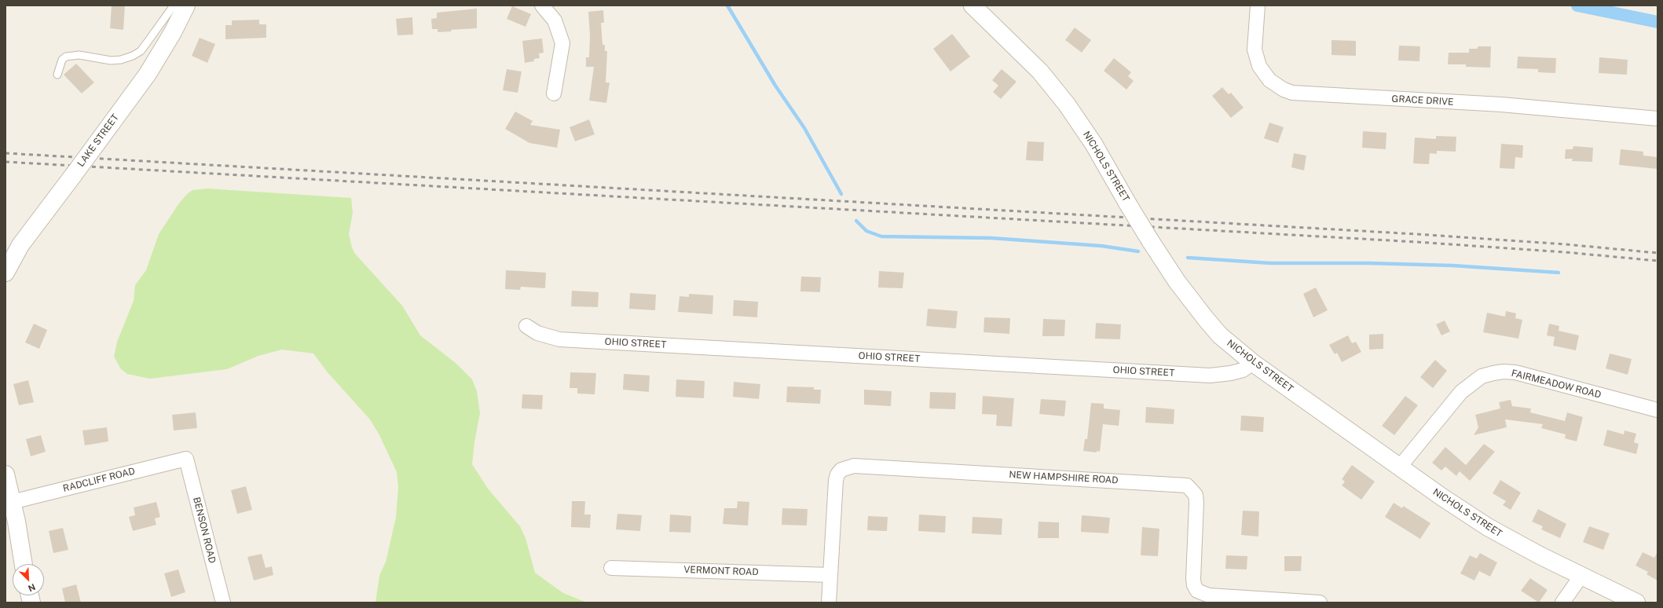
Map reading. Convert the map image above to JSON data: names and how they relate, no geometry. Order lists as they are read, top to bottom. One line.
{"streets":{"street":["GRACE DRIVE","LAKE STREET","NICHOLS STREET","OHIO STREET","FAIRMEADOW ROAD","NEW HAMPSHIRE ROAD","RADCLIFF ROAD","BENSON ROAD","VERMONT ROAD"]},"crossings":[["NICHOLS STREET","OHIO STREET"],["NICHOLS STREET","FAIRMEADOW ROAD"],["NEW HAMPSHIRE ROAD","VERMONT ROAD"],["RADCLIFF ROAD","BENSON ROAD"]],"north":"bottom right"}
